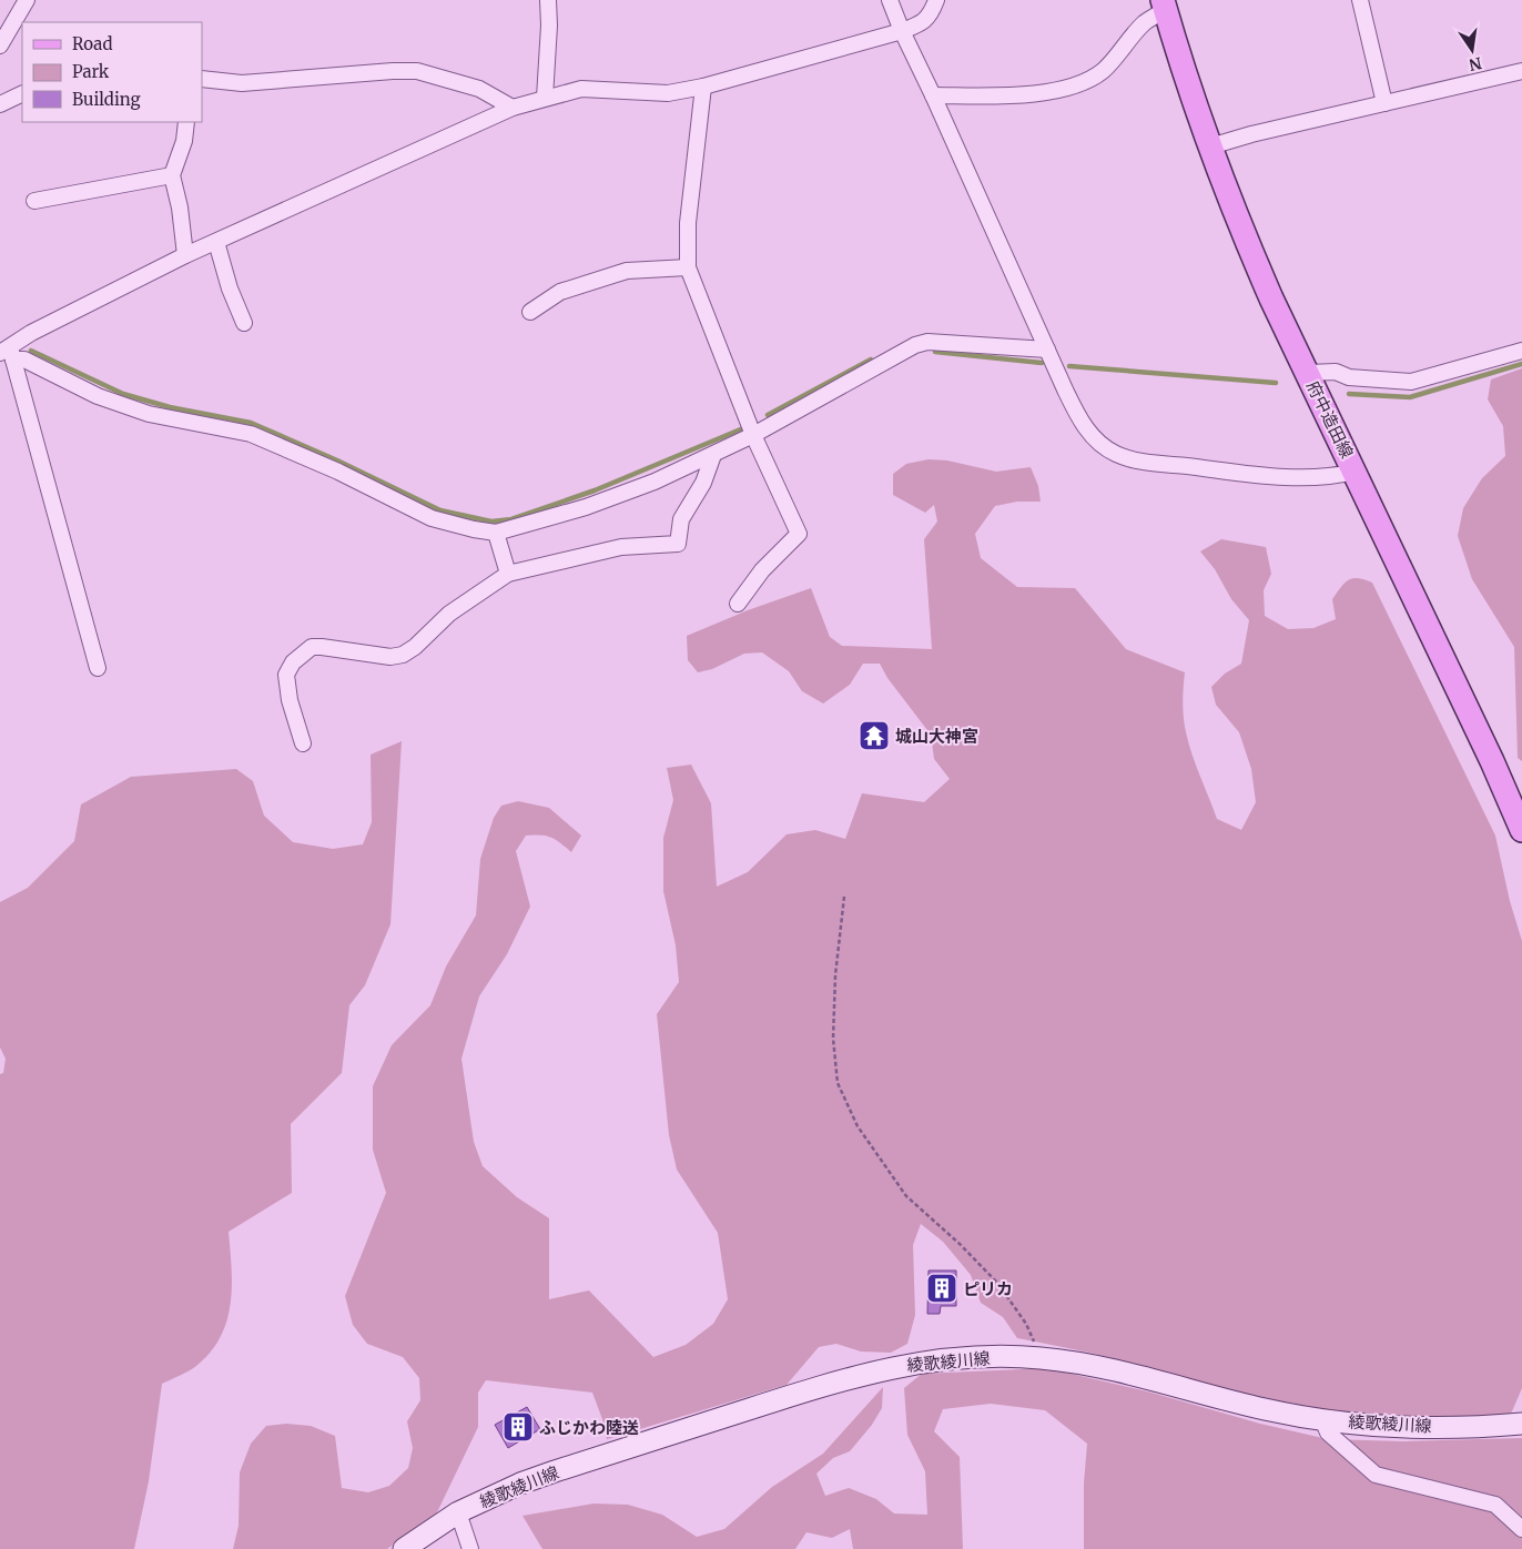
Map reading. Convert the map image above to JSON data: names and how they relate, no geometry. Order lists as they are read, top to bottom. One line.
{"streets":{"main road":["府中造田線","綾歌綾川線"]},"places":{"temple":["城山大神宮"],"building":["ピリカ","ふじかわ陸送"]},"legend":["Road","Park","Building"],"north":"bottom"}
